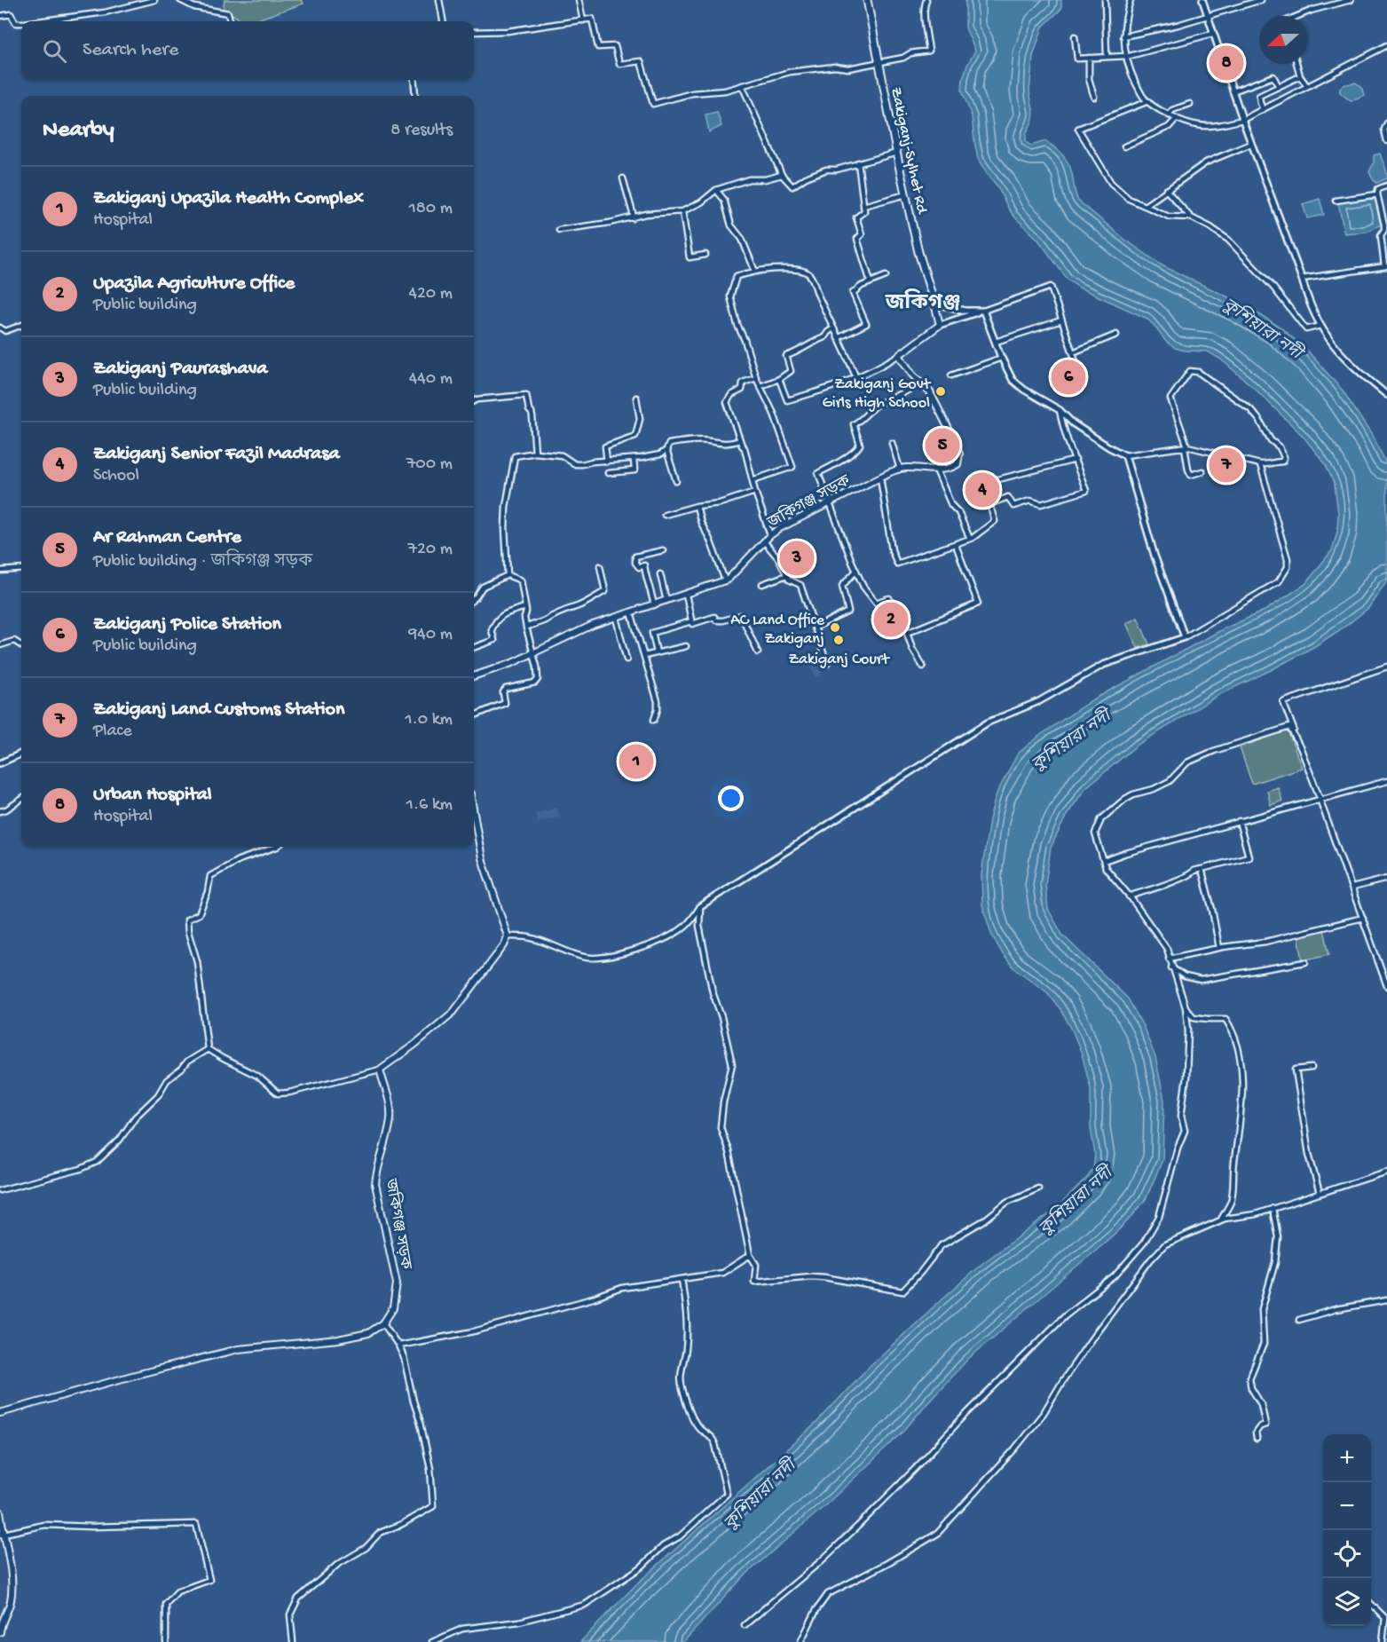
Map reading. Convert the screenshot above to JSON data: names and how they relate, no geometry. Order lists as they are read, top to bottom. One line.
{"streets":{"main road":["Zakiganj-Sylhet Rd","জকিগঞ্জ সড়ক"]},"districts":["জকিগঞ্জ"],"water":["কুশিয়ারা নদী"],"places":["Zakiganj Govt Girls High School","AC Land Office Zakiganj","Zakiganj Court"],"north":"left","page":{"search":"Search here","pins":["8","6","5","7","4","3","2","1"],"heading":["Nearby","8 results"],"list":[{"mark":"1","name":"Zakiganj Upazila Health Complex","note":"Hospital","value":"180 m"},{"mark":"2","name":"Upazila Agriculture Office","note":"Public building","value":"420 m"},{"mark":"3","name":"Zakiganj Paurashava","note":"Public building","value":"440 m"},{"mark":"4","name":"Zakiganj Senior Fazil Madrasa","note":"School","value":"700 m"},{"mark":"5","name":"Ar Rahman Centre","note":"Public building · জকিগঞ্জ সড়ক","value":"720 m"},{"mark":"6","name":"Zakiganj Police Station","note":"Public building","value":"940 m"},{"mark":"7","name":"Zakiganj Land Customs Station","note":"Place","value":"1.0 km"},{"mark":"8","name":"Urban Hospital","note":"Hospital","value":"1.6 km"}],"map_buttons":["+","−"]}}
